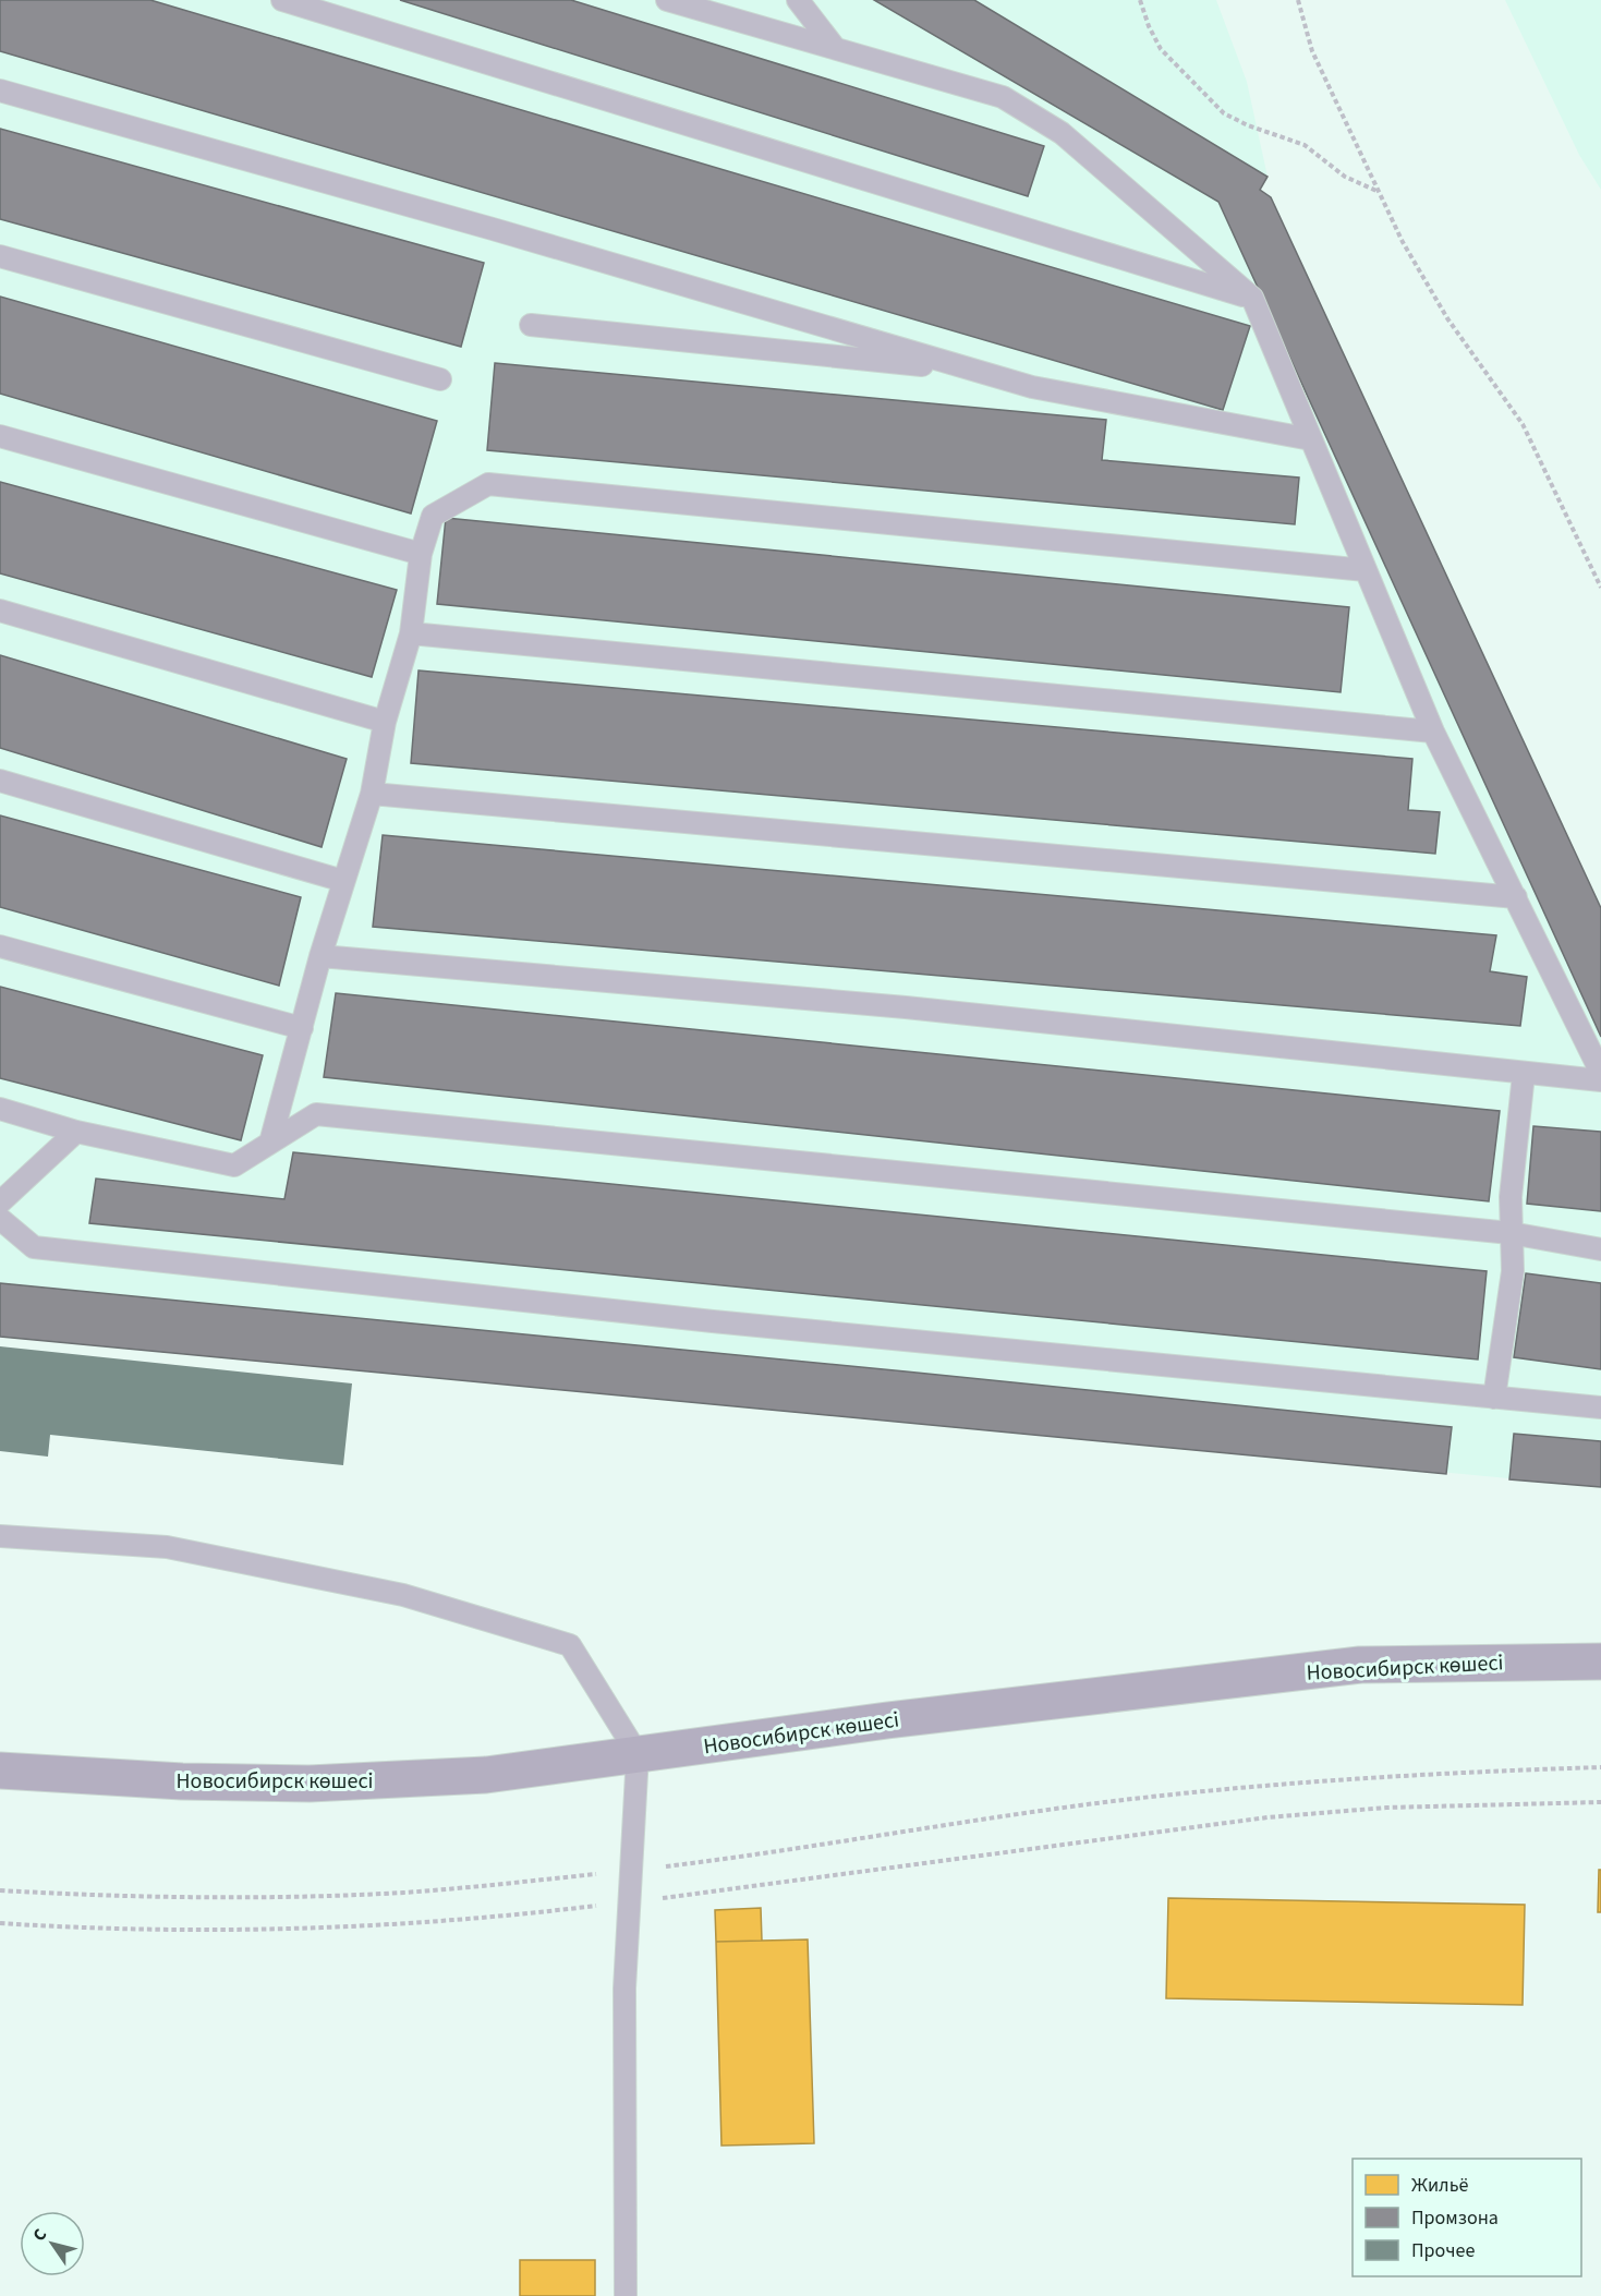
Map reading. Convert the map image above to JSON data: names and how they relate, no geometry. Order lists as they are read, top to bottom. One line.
{"streets":{"main road":["Новосибирск көшесі"]},"legend":["Жильё","Промзона","Прочее"],"north":"top left"}
